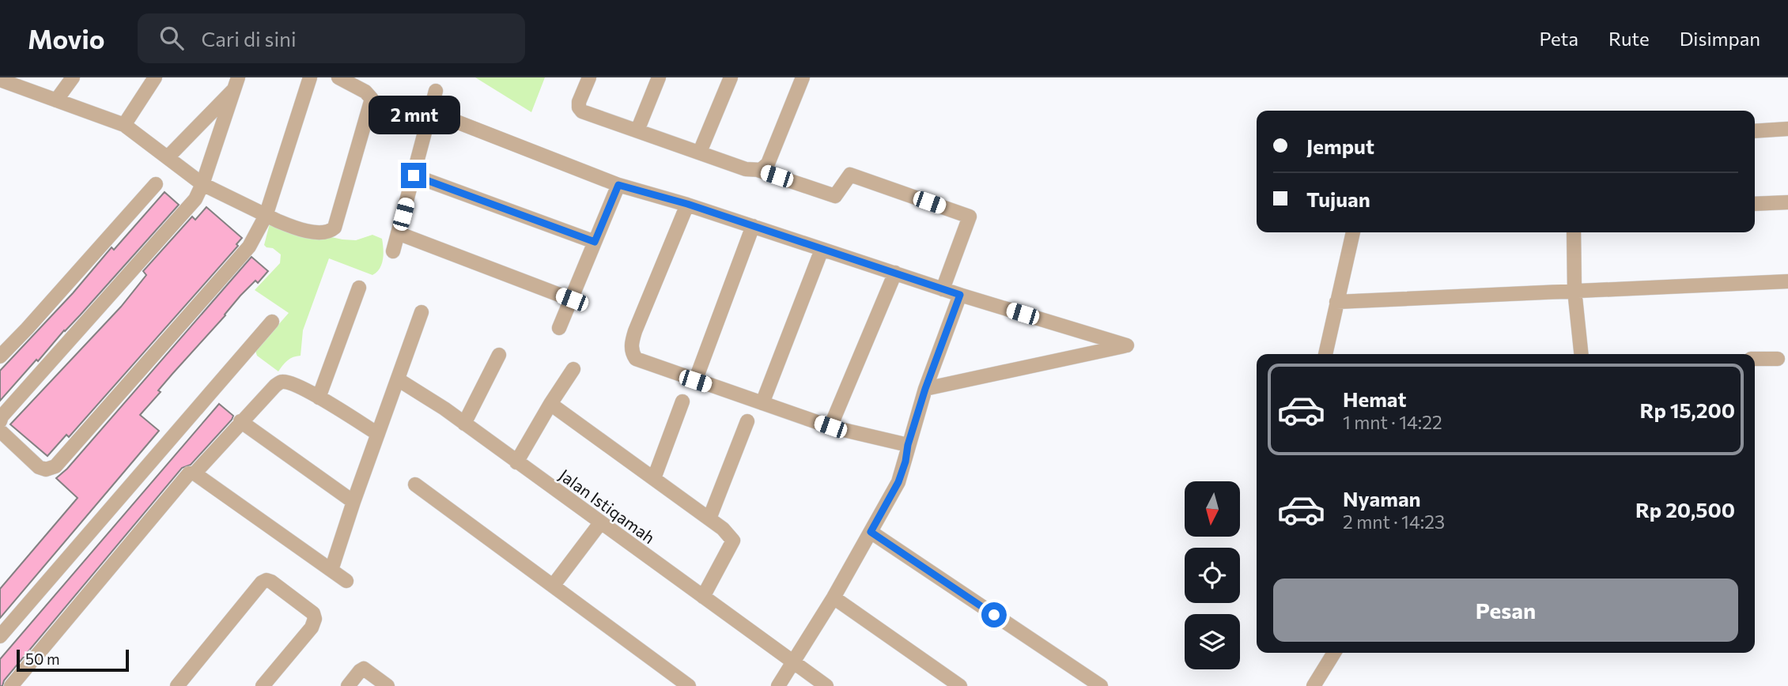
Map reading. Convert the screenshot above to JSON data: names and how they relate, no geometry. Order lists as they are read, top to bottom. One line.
{"streets":{"street":["Jalan Istiqamah"]},"scale_bar":"50 m","north":"bottom","page":{"header":"Movio","search":"Cari di sini","nav":["Peta","Rute","Disimpan"],"bubble":"2 mnt","banner":["Jemput","Tujuan"],"list":[{"name":"Hemat","note":"1 mnt · 14:22","value":"Rp 15,200"},{"name":"Nyaman","note":"2 mnt · 14:23","value":"Rp 20,500"}],"buttons":"Pesan","scale":"50 m"}}
